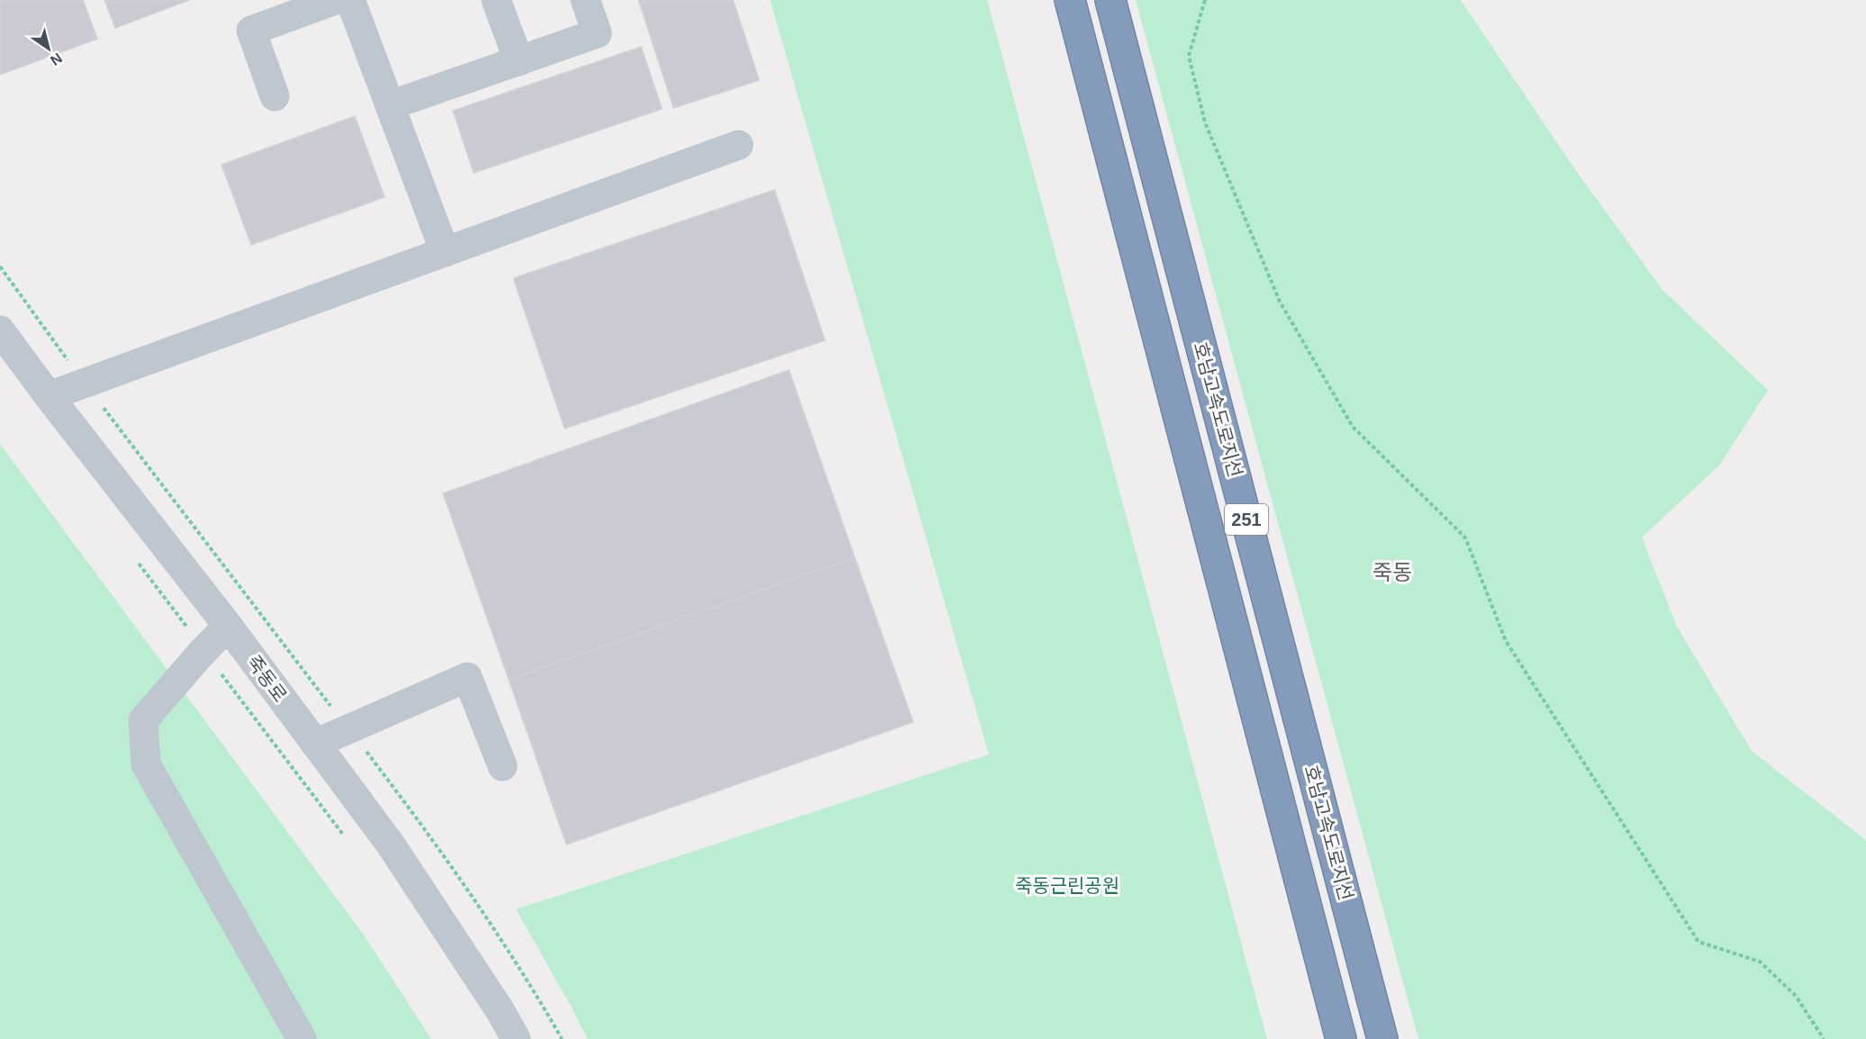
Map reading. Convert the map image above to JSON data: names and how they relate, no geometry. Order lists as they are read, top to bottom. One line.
{"streets":{"highway":["호남고속도로지선","251"],"street":["죽동로"]},"districts":["죽동"],"parks":["죽동근린공원"],"north":"bottom right"}
